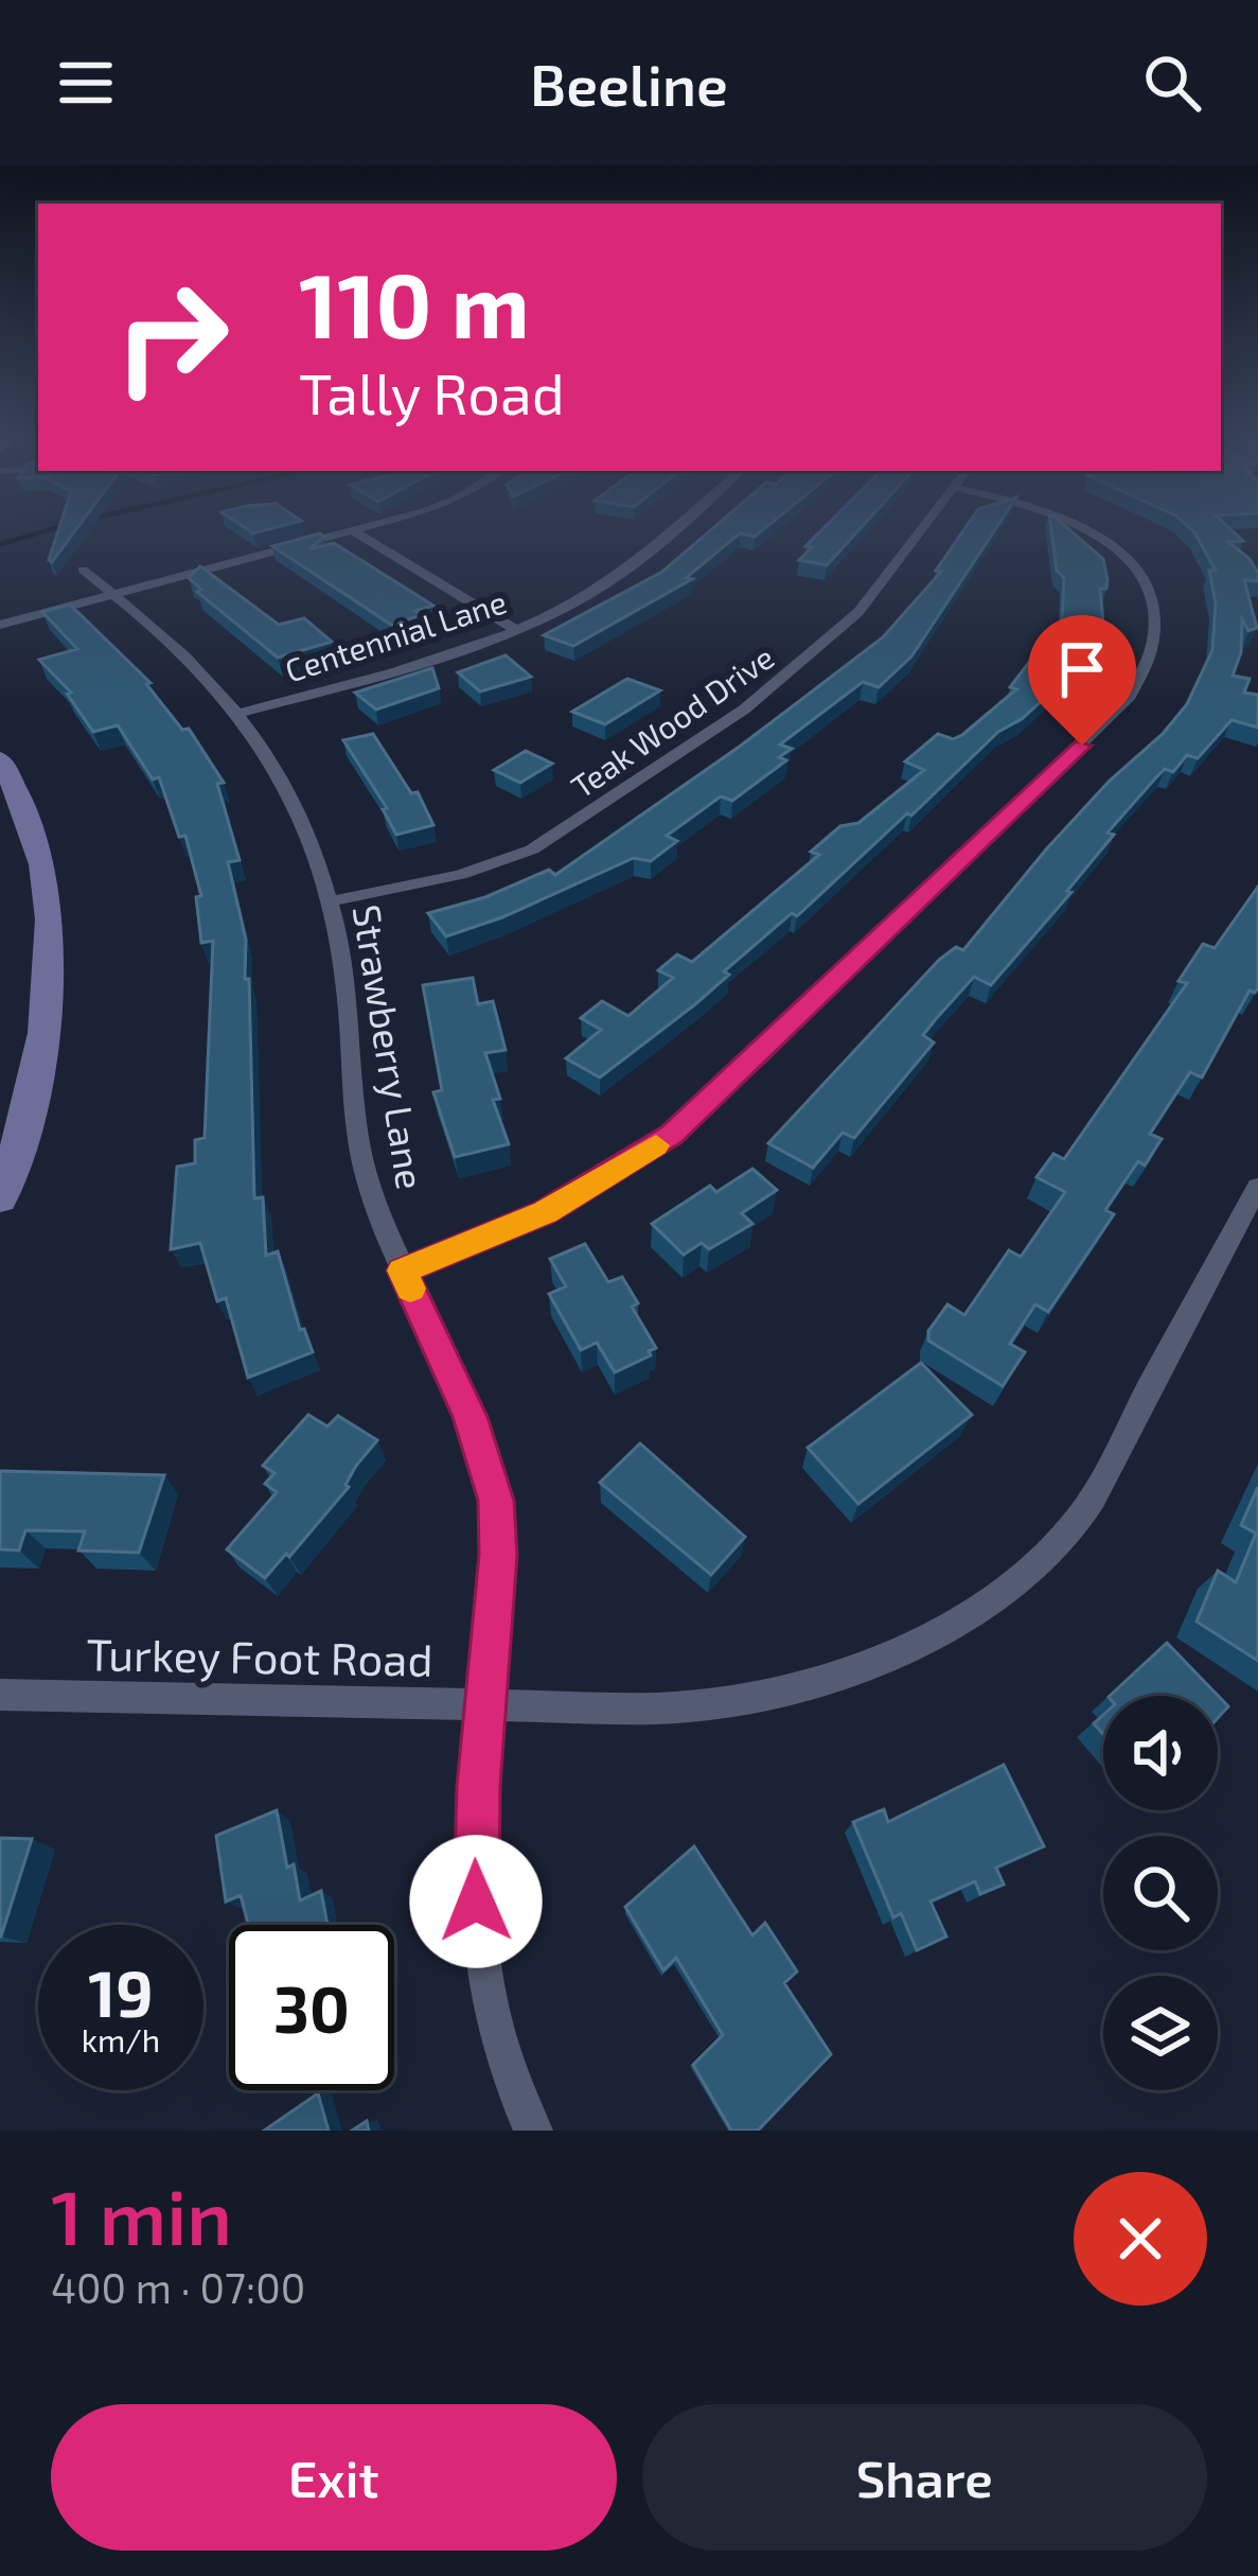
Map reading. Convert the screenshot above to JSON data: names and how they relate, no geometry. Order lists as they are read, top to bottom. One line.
{"streets":{"street":["Centennial Lane","Teak Wood Drive","Strawberry Lane","Turkey Foot Road"]},"crossings":[["Centennial Lane","Strawberry Lane"],["Teak Wood Drive","Strawberry Lane"],["Strawberry Lane","Turkey Foot Road"]],"page":{"header":"Beeline","turn":["110 m","Tally Road"],"speed":"19 km/h","limit":"30","heading":["1 min","400 m · 07:00"],"buttons":["Exit","Share"]}}
